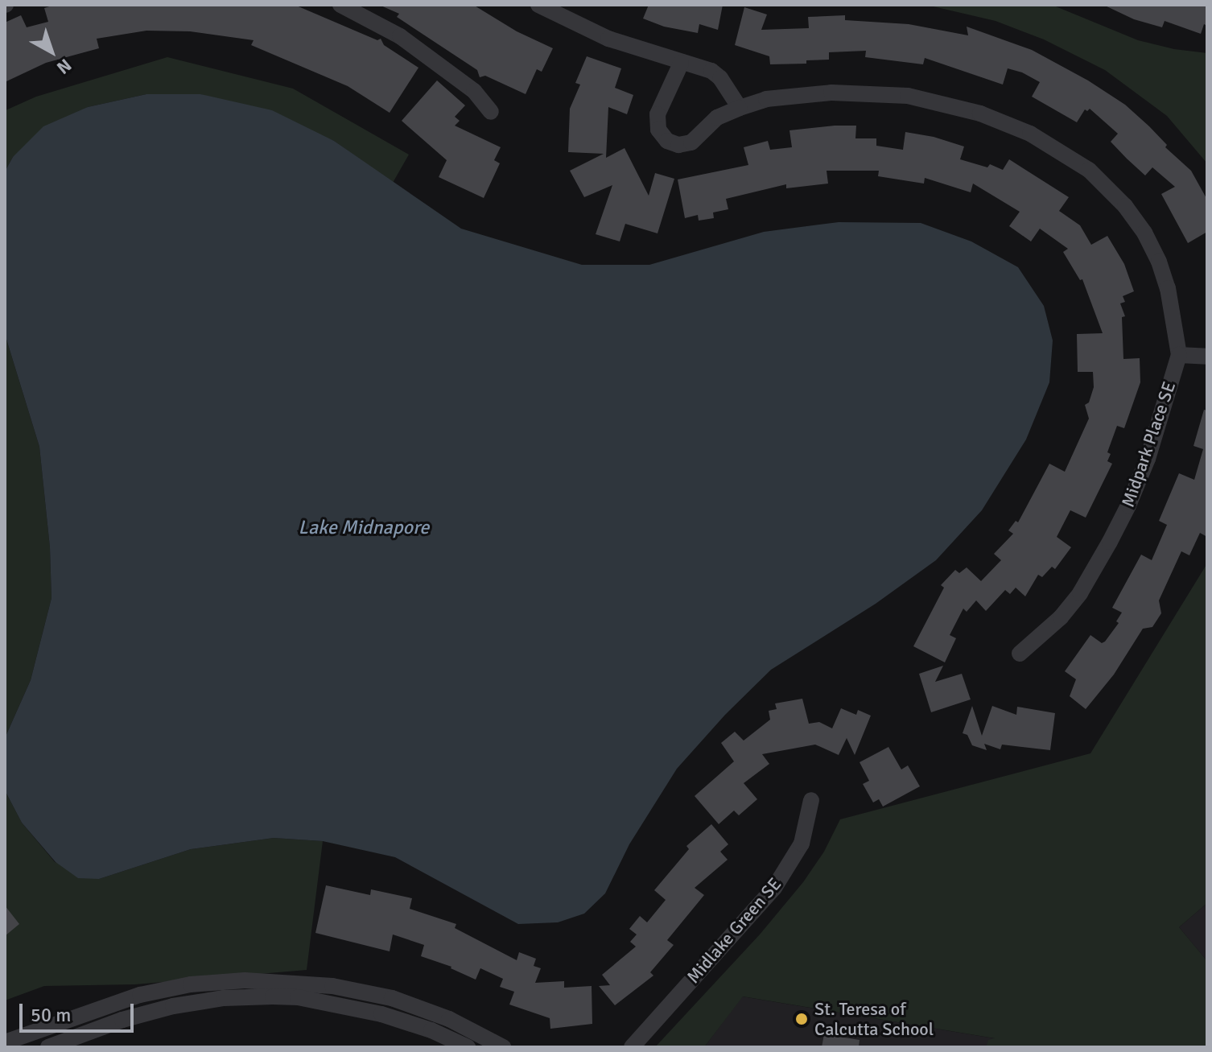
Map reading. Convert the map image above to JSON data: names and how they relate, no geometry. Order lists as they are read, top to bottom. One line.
{"streets":{"street":["Midpark Place SE","Midlake Green SE"]},"water":["Lake Midnapore"],"places":["St. Teresa of Calcutta School"],"scale_bar":"50 m","north":"bottom right"}
